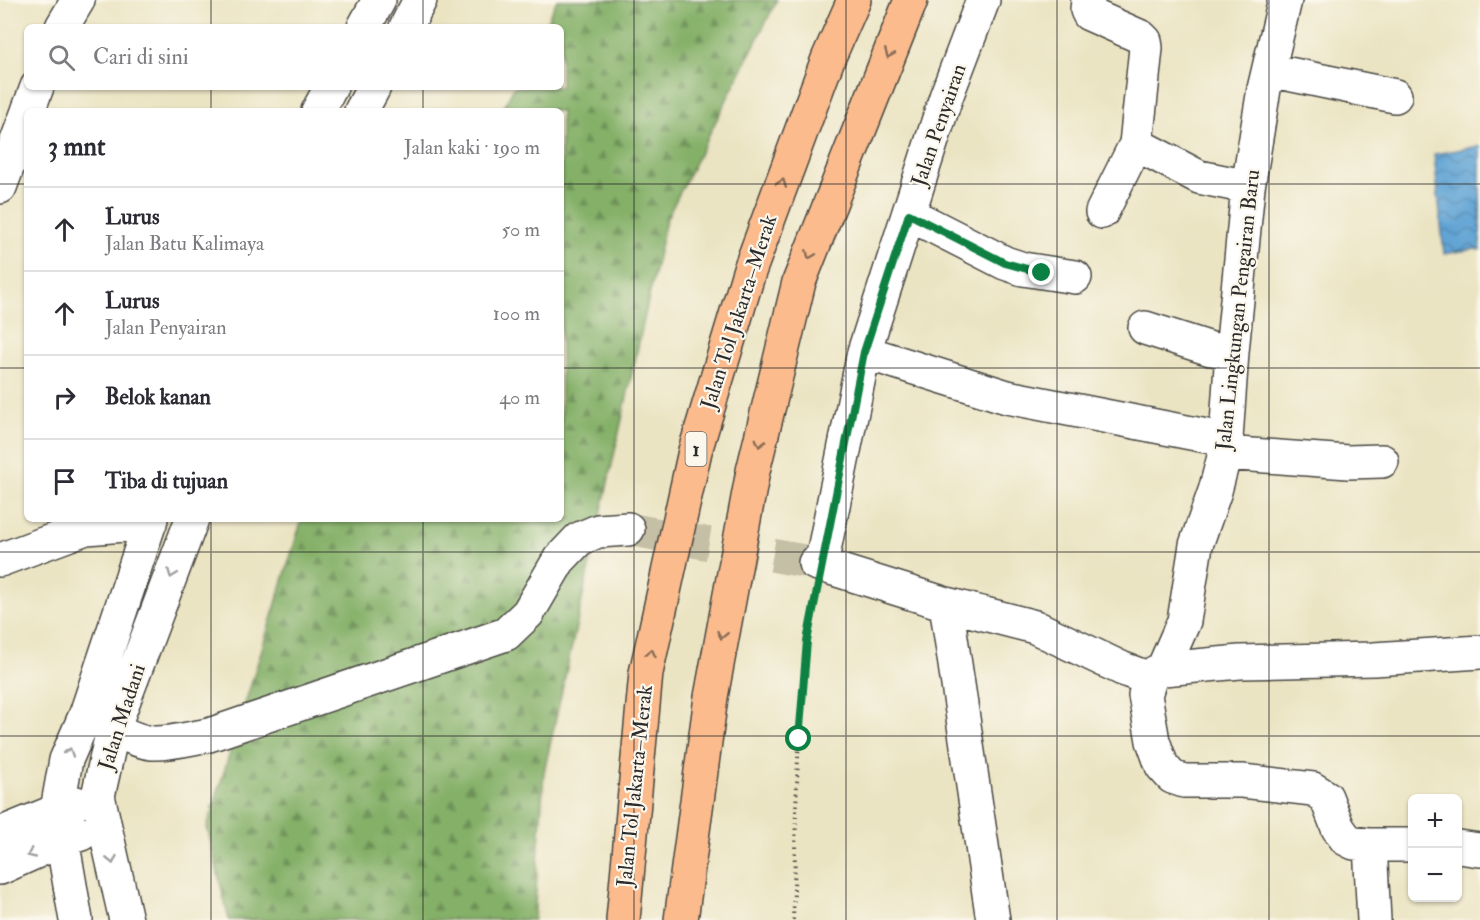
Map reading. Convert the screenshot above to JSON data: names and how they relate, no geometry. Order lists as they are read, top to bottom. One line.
{"streets":{"highway":["Jalan Tol Jakarta–Merak","1"],"street":["Jalan Penyairan","Jalan Lingkungan Pengairan Baru","Jalan Madani"]},"page":{"search":"Cari di sini","heading":["3 mnt","Jalan kaki · 190 m"],"list":[["Lurus","Jalan Batu Kalimaya","50 m"],["Lurus","Jalan Penyairan","100 m"],["Belok kanan","40 m"],"Tiba di tujuan"],"map_buttons":["+","−"]}}
